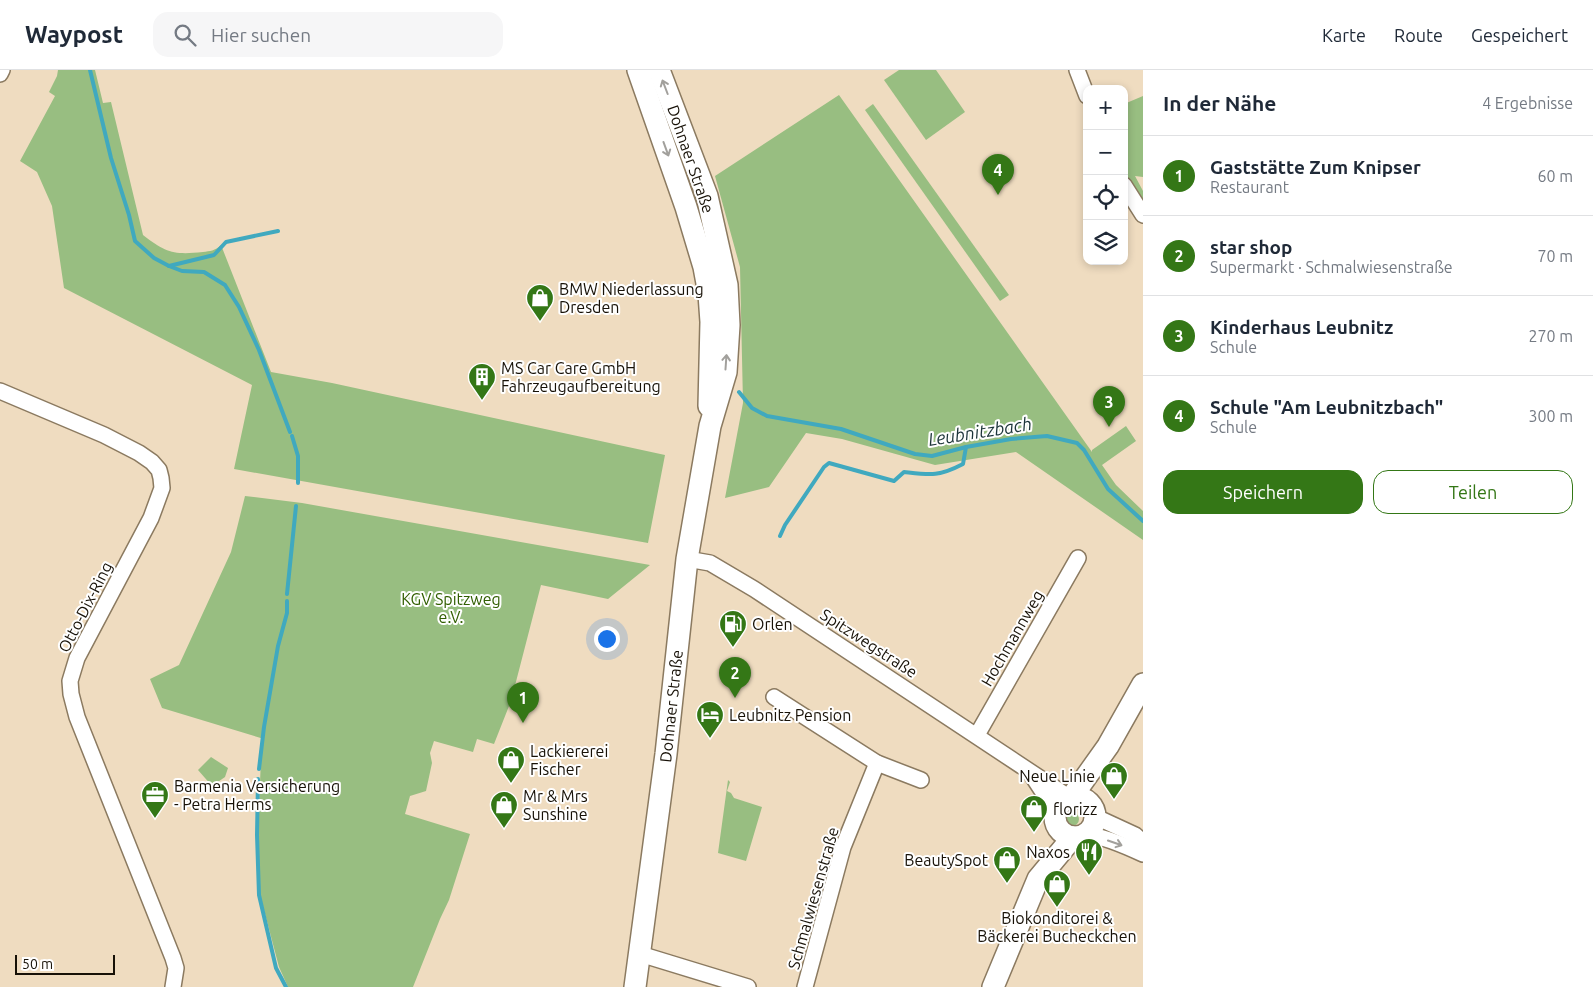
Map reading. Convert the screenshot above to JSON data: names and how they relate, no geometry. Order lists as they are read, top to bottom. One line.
{"streets":{"main road":["Dohnaer Straße"],"street":["Otto-Dix-Ring","Hochmannweg","Spitzwegstraße","Schmalwiesenstraße"]},"crossings":[["Dohnaer Straße","Spitzwegstraße"],["Hochmannweg","Spitzwegstraße"]],"water":["Leubnitzbach"],"parks":["KGV Spitzweg e.V."],"places":{"shop":["BMW Niederlassung Dresden","Lackiererei Fischer","Neue Linie","Mr & Mrs Sunshine","florizz","BeautySpot","Biokonditorei & Bäckerei Bucheckchen"],"building":["MS Car Care GmbH Fahrzeugaufbereitung"],"fuel station":["Orlen"],"hotel":["Leubnitz Pension"],"office":["Barmenia Versicherung - Petra Herms"],"restaurant":["Naxos"]},"scale_bar":"50 m","page":{"header":"Waypost","search":"Hier suchen","nav":["Karte","Route","Gespeichert"],"heading":["In der Nähe","4 Ergebnisse"],"map_buttons":["+","−"],"list":[{"mark":"1","name":"Gaststätte Zum Knipser","note":"Restaurant","value":"60 m"},{"mark":"2","name":"star shop","note":"Supermarkt · Schmalwiesenstraße","value":"70 m"},{"mark":"3","name":"Kinderhaus Leubnitz","note":"Schule","value":"270 m"},{"mark":"4","name":"Schule \"Am Leubnitzbach\"","note":"Schule","value":"300 m"}],"pins":["4","3","2","1"],"buttons":["Speichern","Teilen"],"scale":"50 m"}}
